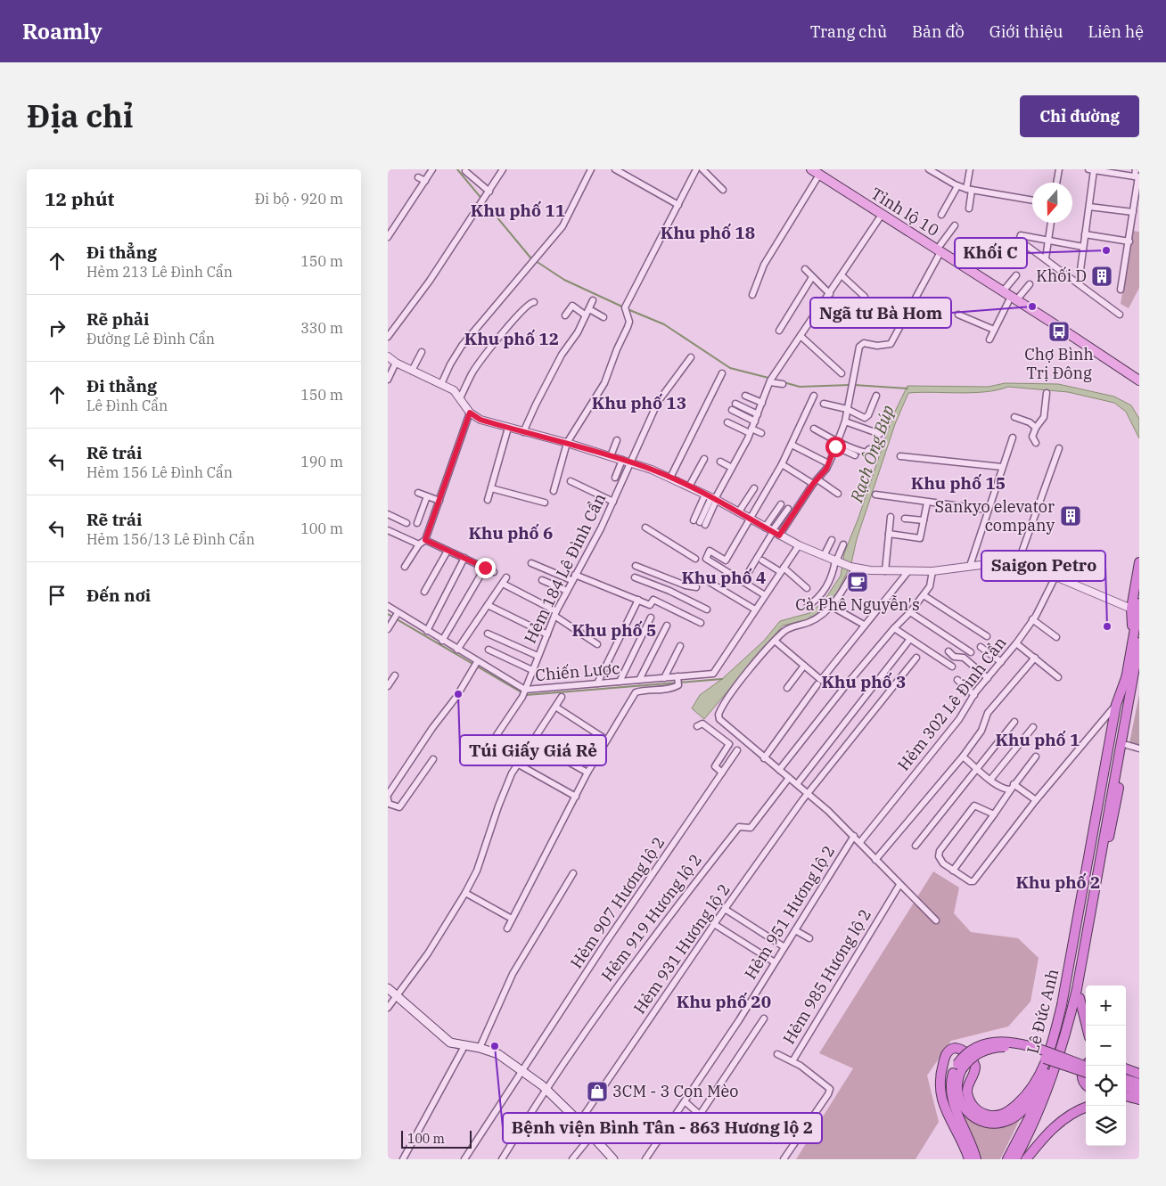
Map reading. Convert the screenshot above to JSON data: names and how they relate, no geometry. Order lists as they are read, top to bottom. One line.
{"streets":{"highway":["Lê Đức Anh"],"main road":["Tỉnh lộ 10"],"street":["Hẻm 184 Lê Đình Cẩn","Chiến Lược","Hẻm 302 Lê Đình Cẩn","Hẻm 907 Hương lộ 2","Hẻm 951 Hương lộ 2","Hẻm 919 Hương lộ 2","Hẻm 931 Hương lộ 2","Hẻm 985 Hương lộ 2"]},"crossings":[["Hẻm 184 Lê Đình Cẩn","Chiến Lược"]],"districts":["Khu phố 11","Khu phố 18","Khu phố 12","Khu phố 13","Khu phố 15","Khu phố 6","Khu phố 4","Khu phố 5","Khu phố 3","Khu phố 1","Khu phố 2","Khu phố 20"],"water":["Rạch Ông Búp"],"places":{"other":["Khối C","Ngã tư Bà Hom","Saigon Petro","Túi Giấy Giá Rẻ","Bệnh viện Bình Tân - 863 Hương lộ 2"],"building":["Khối D","Sankyo elevator company"],"bus stop":["Chợ Bình Trị Đông"],"cafe":["Cà Phê Nguyễn's"],"shop":["3CM - 3 Con Mèo"]},"scale_bar":"100 m","north":"bottom","page":{"header":"Roamly","nav":["Trang chủ","Bản đồ","Giới thiệu","Liên hệ"],"title":"Địa chỉ","buttons":"Chỉ đường","heading":["12 phút","Đi bộ · 920 m"],"list":[["Đi thẳng","Hẻm 213 Lê Đình Cẩn","150 m"],["Rẽ phải","Đường Lê Đình Cẩn","330 m"],["Đi thẳng","Lê Đình Cẩn","150 m"],["Rẽ trái","Hẻm 156 Lê Đình Cẩn","190 m"],["Rẽ trái","Hẻm 156/13 Lê Đình Cẩn","100 m"],"Đến nơi"],"map_buttons":["+","−"],"scale":"100 m"}}
